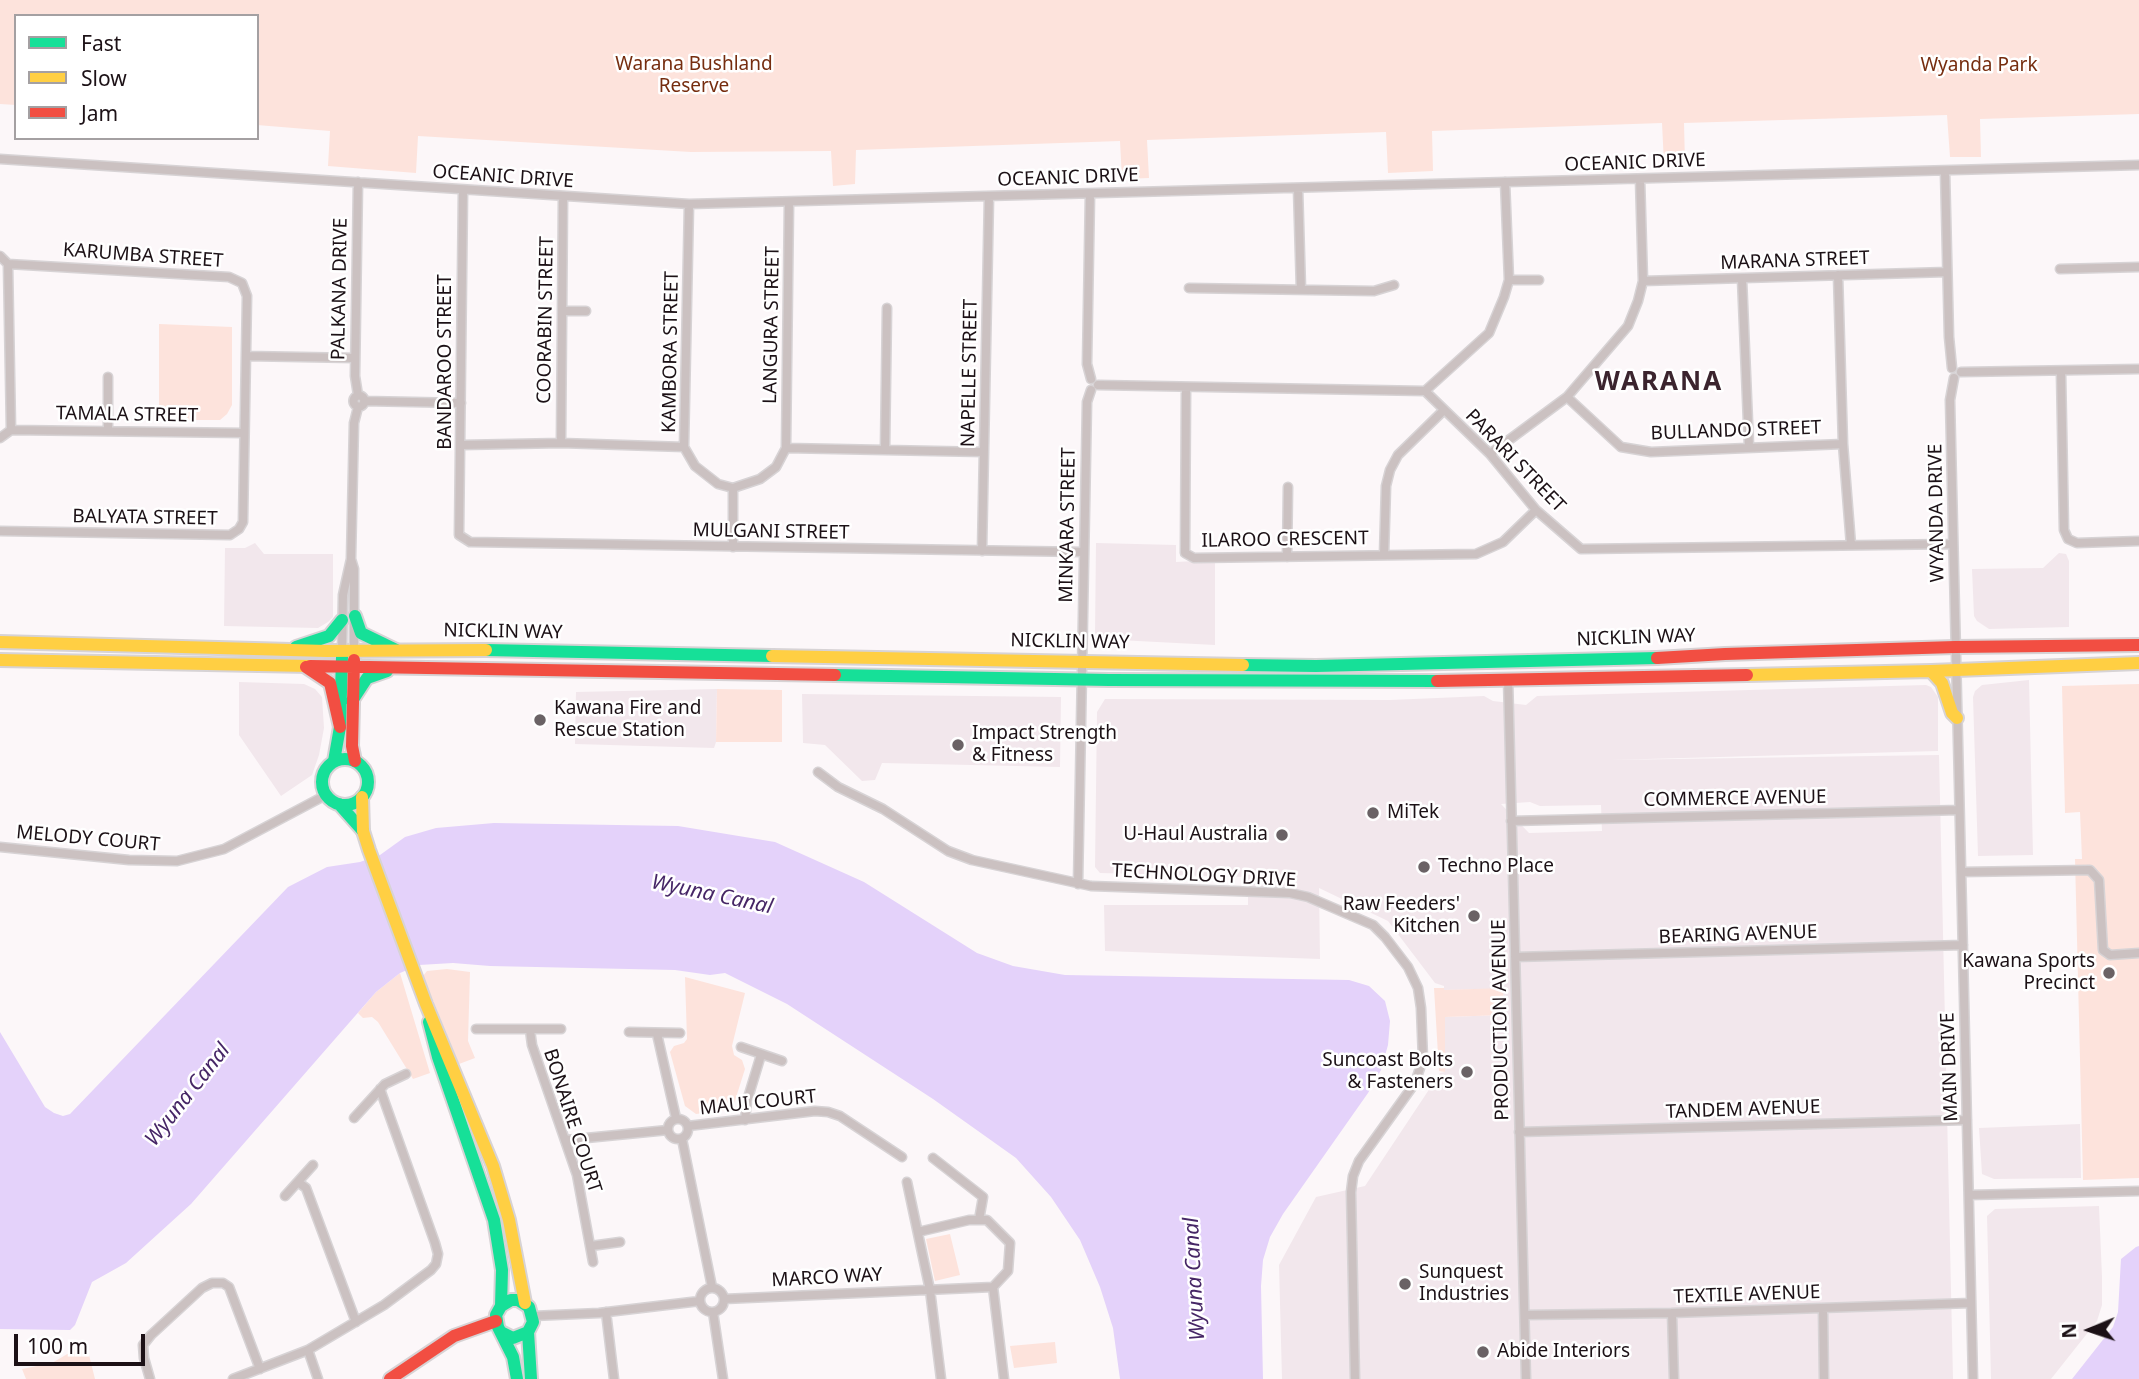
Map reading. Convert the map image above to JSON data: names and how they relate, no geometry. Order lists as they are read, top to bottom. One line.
{"streets":{"main road":["NICKLIN WAY"],"street":["OCEANIC DRIVE","KARUMBA STREET","MARANA STREET","PALKANA DRIVE","COORABIN STREET","LANGURA STREET","KAMBORA STREET","BANDAROO STREET","NAPELLE STREET","TAMALA STREET","BULLANDO STREET","PARARI STREET","WYANDA DRIVE","BALYATA STREET","MINKARA STREET","MULGANI STREET","ILAROO CRESCENT","COMMERCE AVENUE","MELODY COURT","TECHNOLOGY DRIVE","BEARING AVENUE","PRODUCTION AVENUE","MAIN DRIVE","MAUI COURT","TANDEM AVENUE","BONAIRE COURT","MARCO WAY","TEXTILE AVENUE"]},"crossings":[["OCEANIC DRIVE","PALKANA DRIVE"],["OCEANIC DRIVE","COORABIN STREET"],["OCEANIC DRIVE","LANGURA STREET"],["OCEANIC DRIVE","KAMBORA STREET"],["OCEANIC DRIVE","BANDAROO STREET"],["OCEANIC DRIVE","NAPELLE STREET"],["OCEANIC DRIVE","WYANDA DRIVE"],["OCEANIC DRIVE","MINKARA STREET"],["KARUMBA STREET","BALYATA STREET"],["MARANA STREET","WYANDA DRIVE"],["PALKANA DRIVE","NICKLIN WAY"],["BANDAROO STREET","MULGANI STREET"],["NAPELLE STREET","MULGANI STREET"],["TAMALA STREET","BALYATA STREET"],["PARARI STREET","WYANDA DRIVE"],["PARARI STREET","ILAROO CRESCENT"],["WYANDA DRIVE","NICKLIN WAY"],["WYANDA DRIVE","MAIN DRIVE"],["MINKARA STREET","MULGANI STREET"],["MINKARA STREET","NICKLIN WAY"],["MINKARA STREET","TECHNOLOGY DRIVE"],["NICKLIN WAY","PRODUCTION AVENUE"],["NICKLIN WAY","MAIN DRIVE"],["COMMERCE AVENUE","PRODUCTION AVENUE"],["COMMERCE AVENUE","MAIN DRIVE"],["BEARING AVENUE","PRODUCTION AVENUE"],["BEARING AVENUE","MAIN DRIVE"],["PRODUCTION AVENUE","TANDEM AVENUE"],["PRODUCTION AVENUE","TEXTILE AVENUE"],["MAIN DRIVE","TANDEM AVENUE"],["MAIN DRIVE","TEXTILE AVENUE"]],"districts":["WARANA"],"water":["Wyuna Canal"],"parks":["Warana Bushland Reserve","Wyanda Park"],"places":["Kawana Fire and Rescue Station","Impact Strength & Fitness","MiTek","U-Haul Australia","Techno Place","Raw Feeders' Kitchen","Kawana Sports Precinct","Suncoast Bolts & Fasteners","Sunquest Industries","Abide Interiors"],"legend":["Fast","Slow","Jam"],"scale_bar":"100 m","north":"left"}
